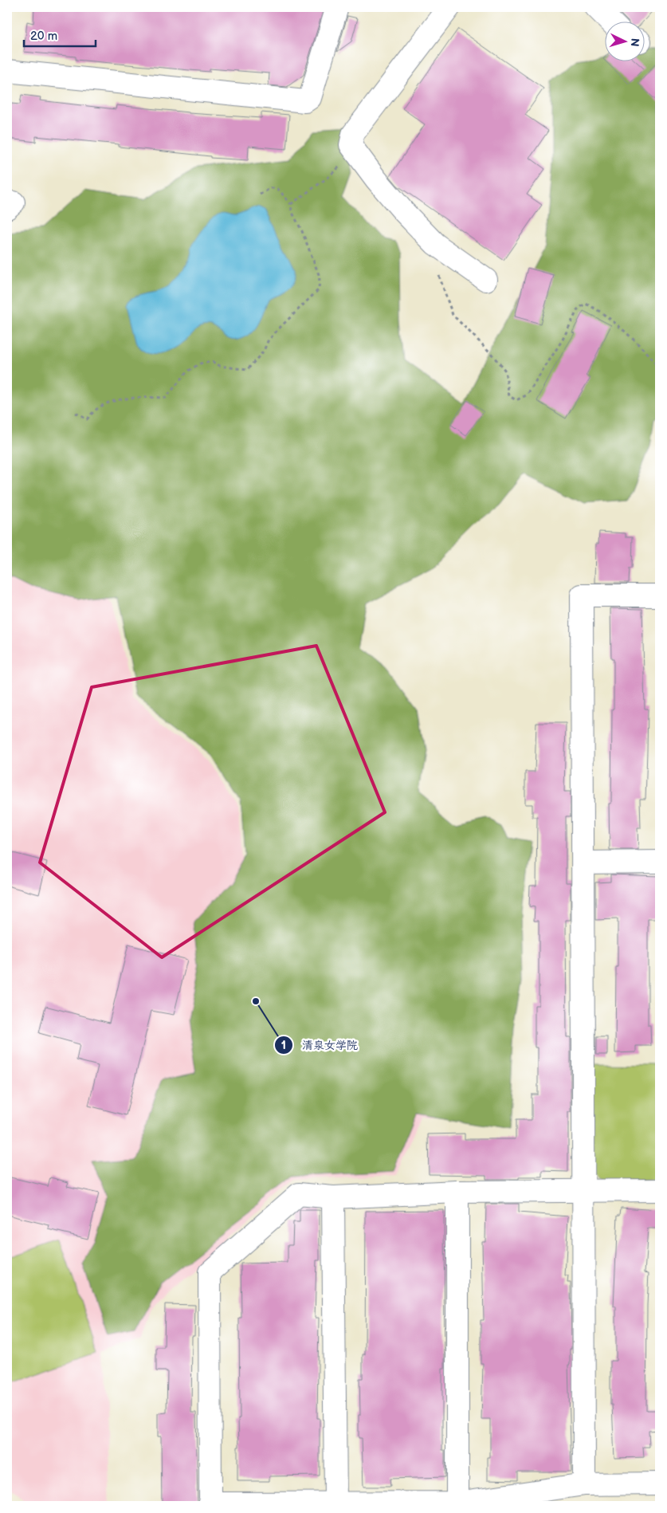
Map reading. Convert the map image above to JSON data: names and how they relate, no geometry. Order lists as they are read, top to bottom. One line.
{"places":["清泉女学院"],"scale_bar":"20 m","north":"right"}
